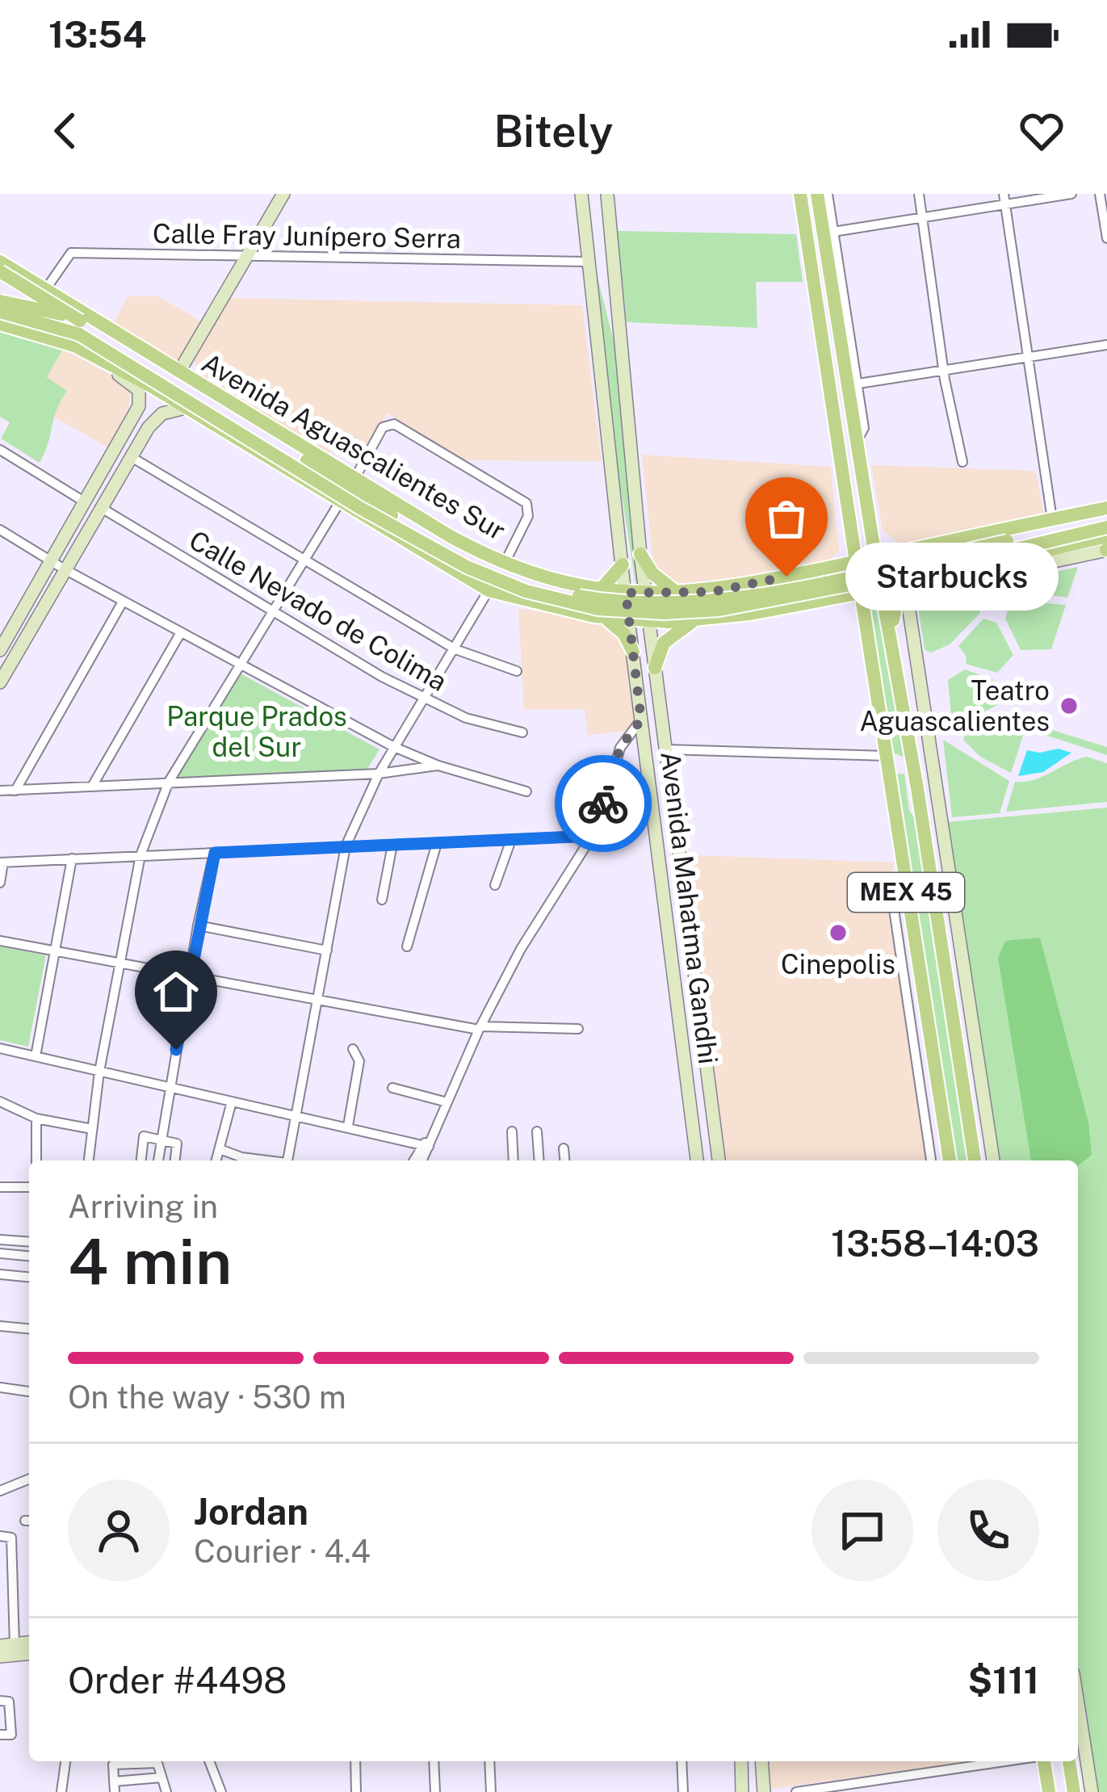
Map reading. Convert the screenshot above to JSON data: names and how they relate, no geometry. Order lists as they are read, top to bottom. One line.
{"streets":{"main road":["Avenida Aguascalientes Sur","MEX 45","Avenida Mahatma Gandhi"],"street":["Calle Fray Junípero Serra","Calle Nevado de Colima"]},"crossings":[["Calle Fray Junípero Serra","Avenida Aguascalientes Sur"],["Calle Fray Junípero Serra","Avenida Mahatma Gandhi"],["Avenida Aguascalientes Sur","MEX 45"],["Avenida Aguascalientes Sur","Avenida Mahatma Gandhi"]],"parks":["Parque Prados del Sur"],"places":["Starbucks","Teatro Aguascalientes","Cinepolis"],"page":{"status":"13:54","header":"Bitely","bubble":"Starbucks","heading":["4 min","Arriving in","13:58–14:03"],"panel":["Jordan","Courier · 4.4","Order #4498","$111"],"bar":"On the way · 530 m"}}
